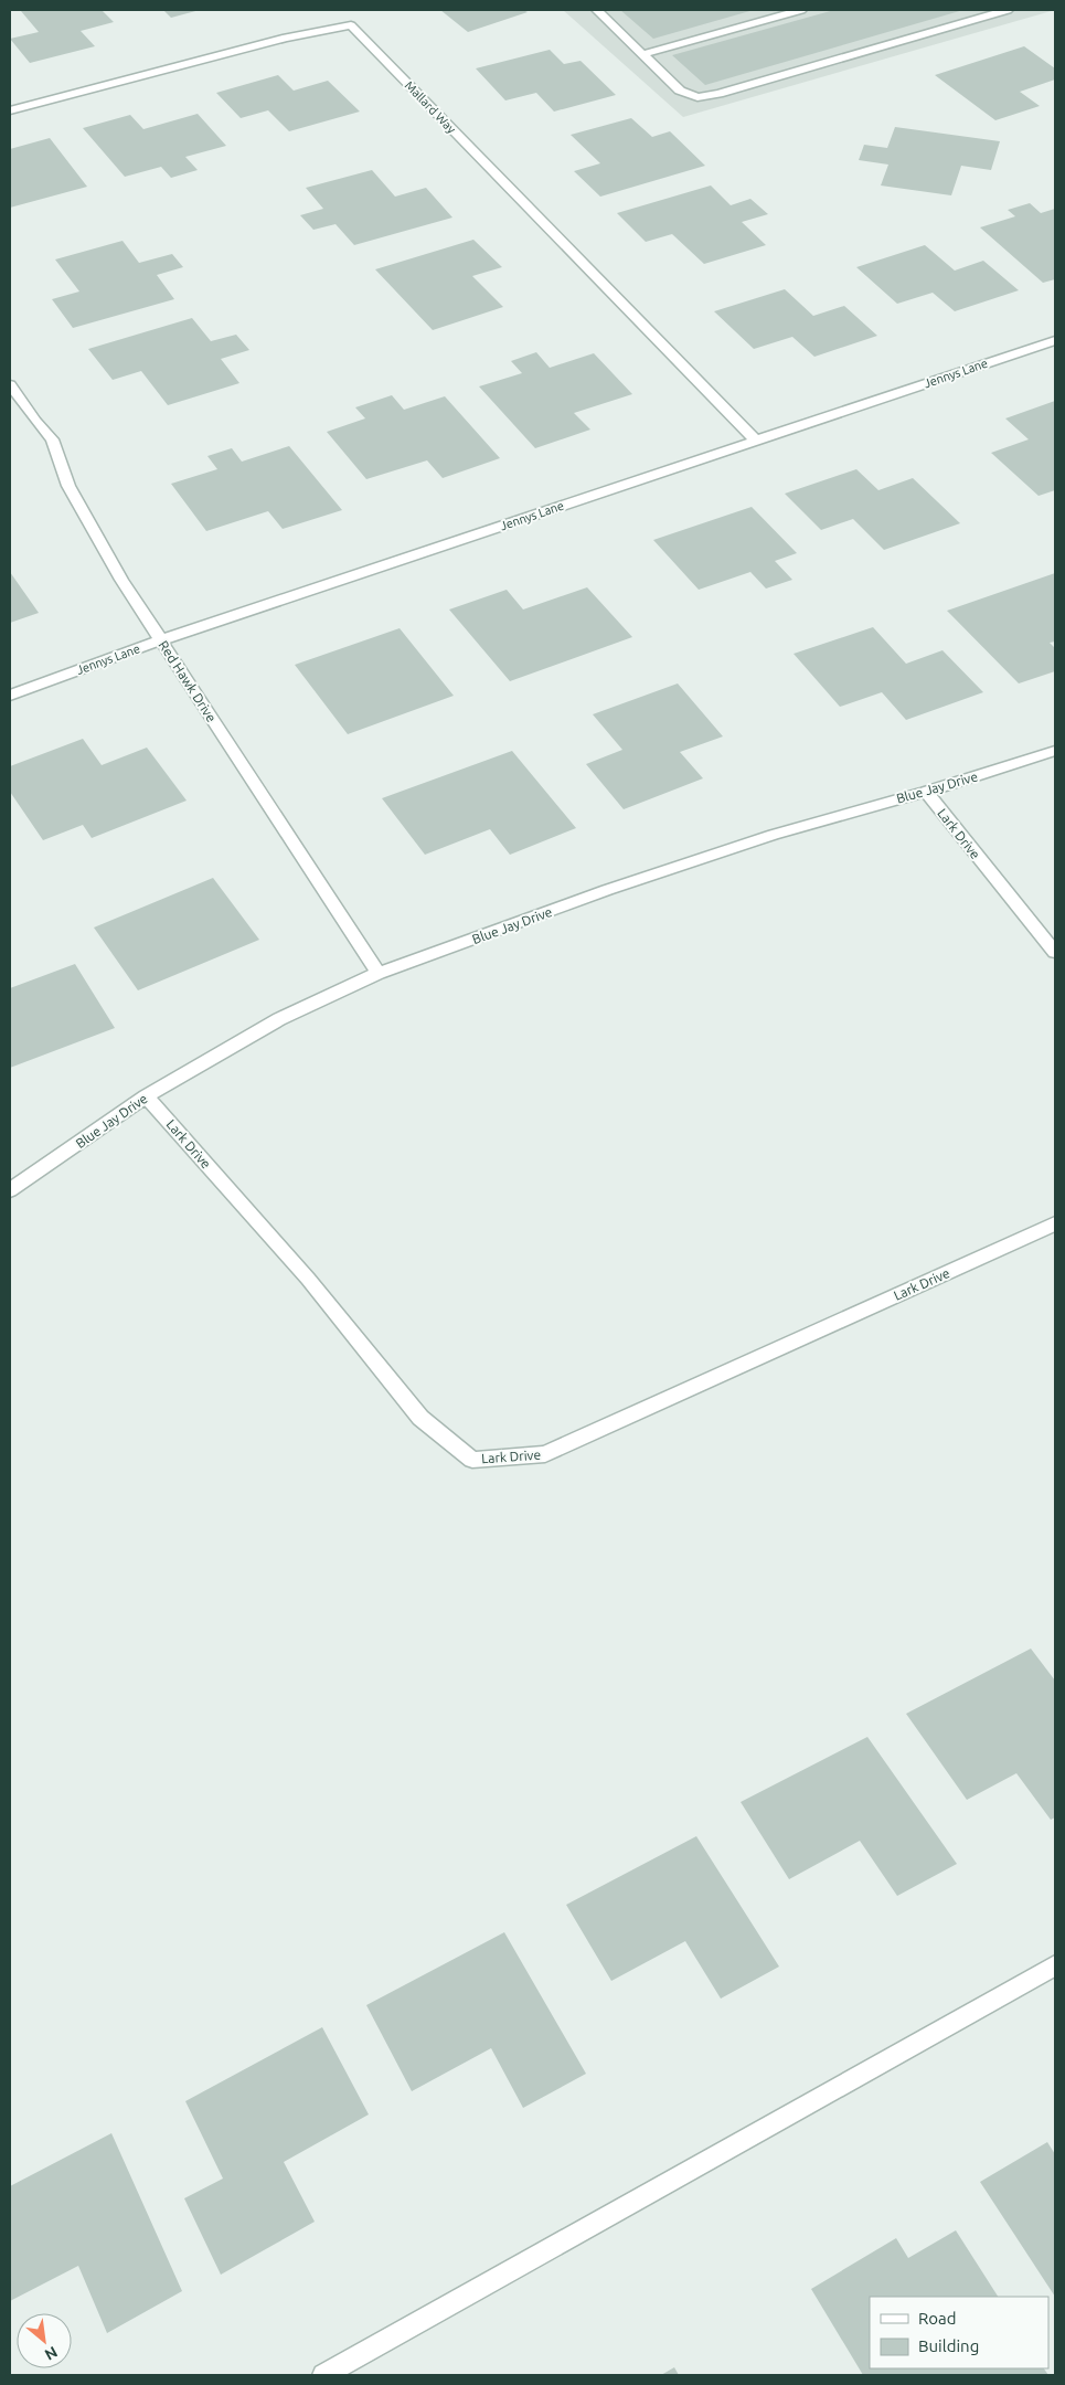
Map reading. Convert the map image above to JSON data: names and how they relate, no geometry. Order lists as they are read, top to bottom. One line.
{"streets":{"street":["Mallard Way","Jennys Lane","Red Hawk Drive","Blue Jay Drive","Lark Drive"]},"crossings":[["Mallard Way","Jennys Lane"],["Jennys Lane","Red Hawk Drive"],["Red Hawk Drive","Blue Jay Drive"],["Blue Jay Drive","Lark Drive"]],"legend":["Road","Building"],"north":"bottom right"}
